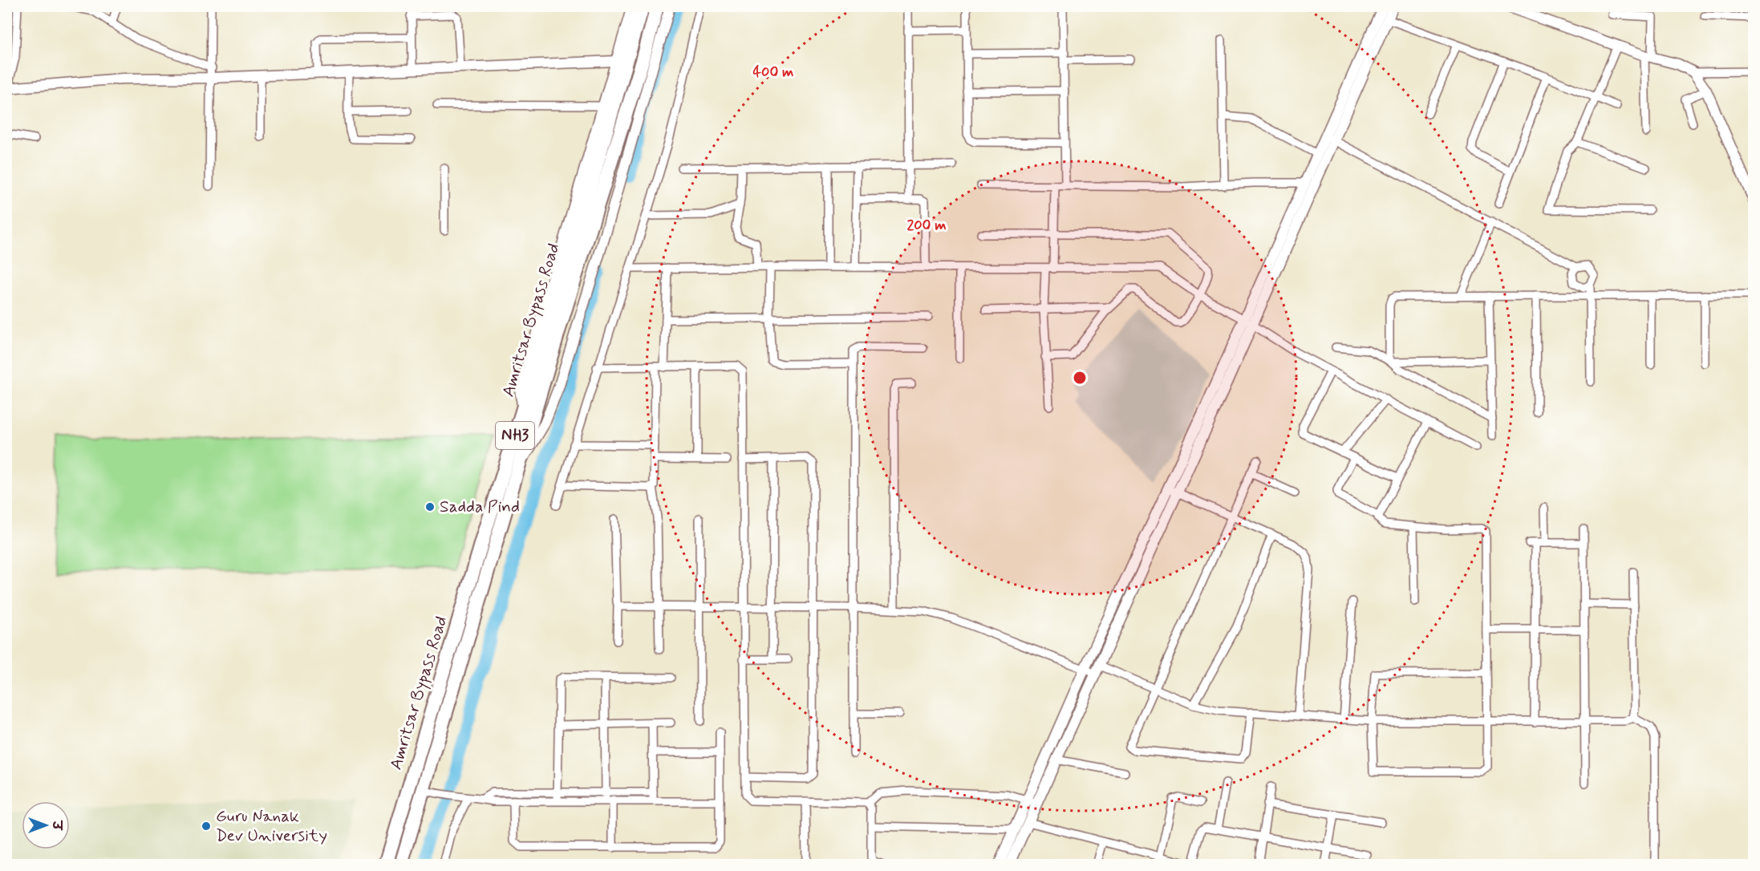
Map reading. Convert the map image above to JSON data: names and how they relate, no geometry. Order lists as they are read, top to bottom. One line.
{"streets":{"highway":["Amritsar Bypass Road","NH3"]},"places":["Sadda Pind","Guru Nanak Dev University"],"north":"right","rings":["400 m","200 m"]}
